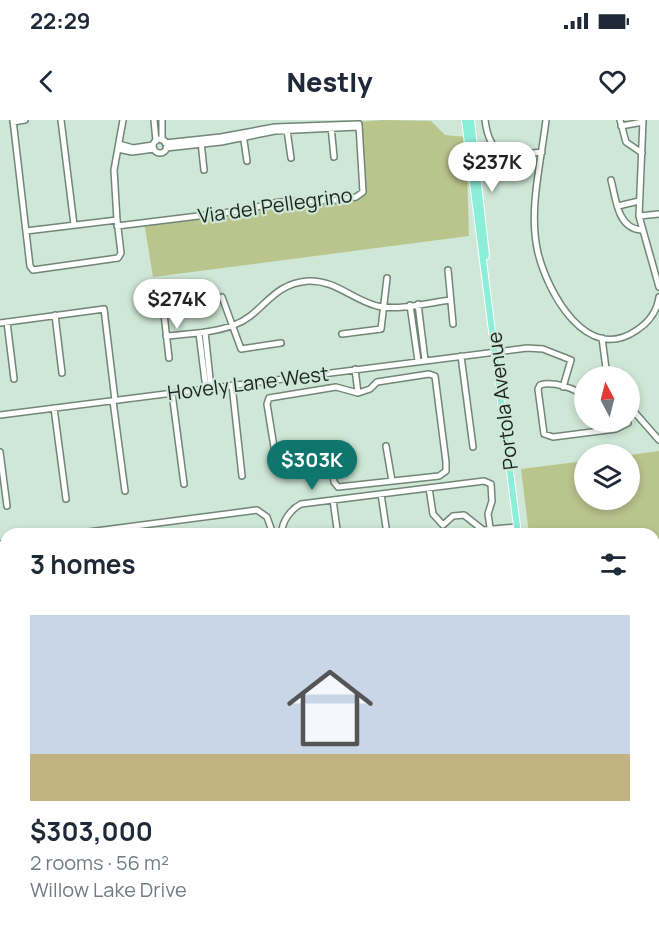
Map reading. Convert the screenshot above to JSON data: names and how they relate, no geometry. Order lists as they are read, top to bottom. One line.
{"streets":{"main road":["Portola Avenue"],"street":["Via del Pellegrino","Hovely Lane West"]},"crossings":[["Hovely Lane West","Portola Avenue"]],"north":"top","page":{"status":"22:29","header":"Nestly","price":["$237K","$274K","$303K"],"heading":"3 homes","list":[{"name":"$303,000","note":"2 rooms · 56 m² · Willow Lake Drive"}]}}
